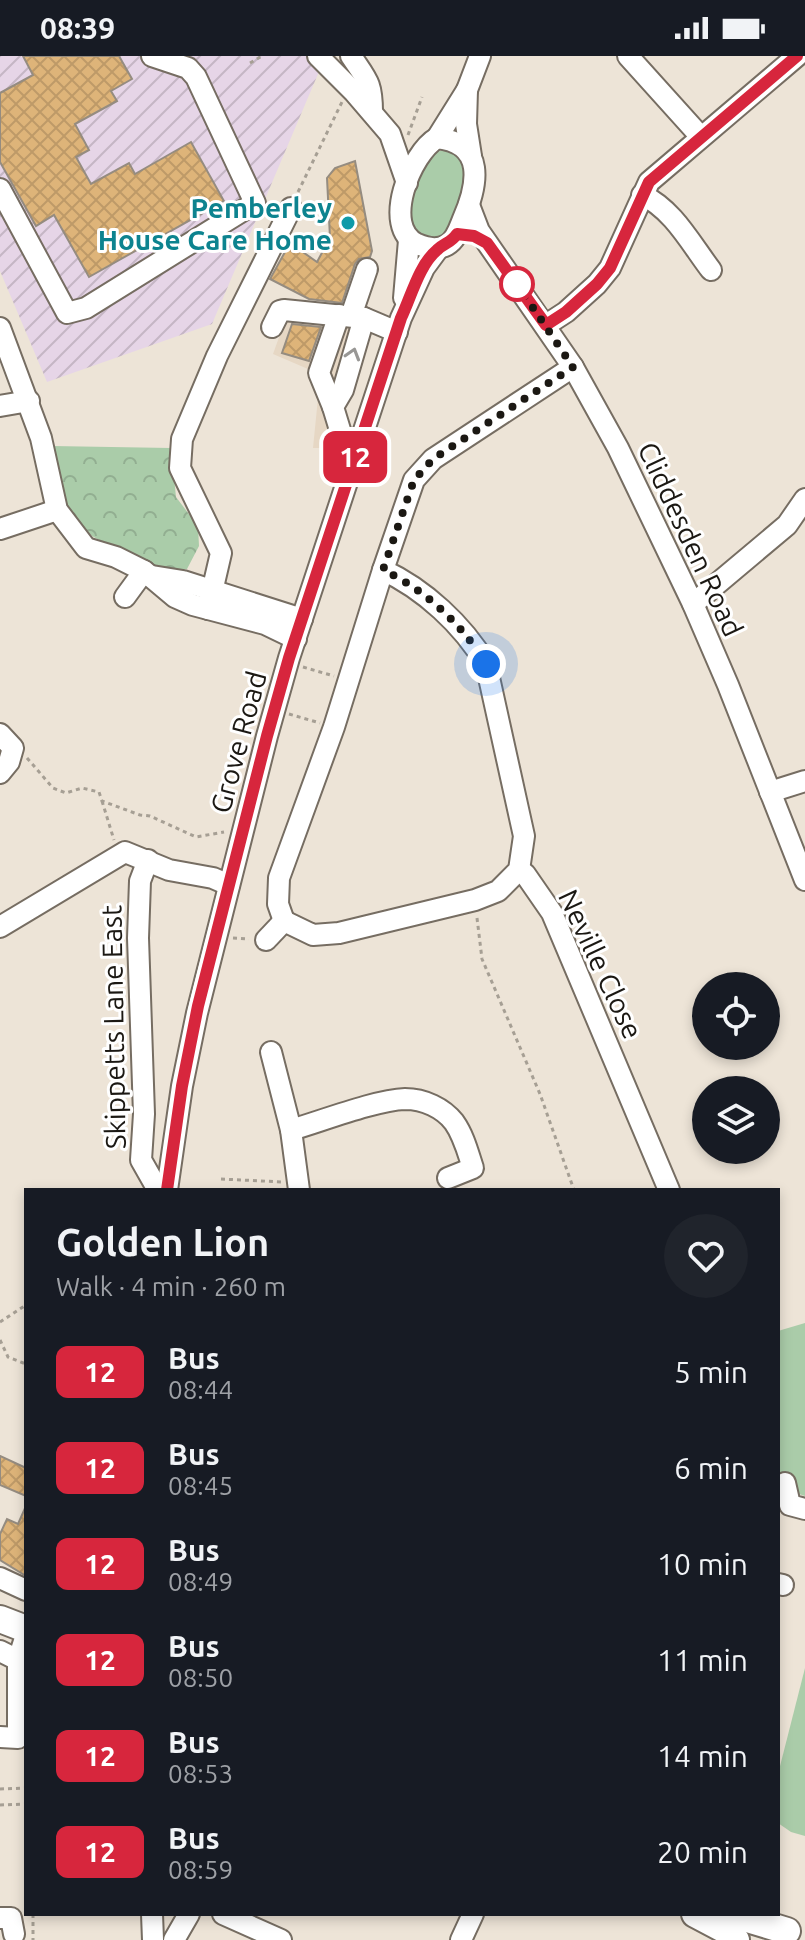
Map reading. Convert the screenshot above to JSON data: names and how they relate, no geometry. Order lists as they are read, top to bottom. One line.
{"streets":{"street":["Cliddesden Road","Grove Road","Neville Close","Skippetts Lane East"]},"places":["Pemberley House Care Home"],"lines":["bus line 12"],"page":{"status":"08:39","on_map":"12","heading":["Golden Lion","Walk · 4 min · 260 m"],"list":[{"mark":"12","name":"Bus","note":"08:44","value":"5 min"},{"mark":"12","name":"Bus","note":"08:45","value":"6 min"},{"mark":"12","name":"Bus","note":"08:49","value":"10 min"},{"mark":"12","name":"Bus","note":"08:50","value":"11 min"},{"mark":"12","name":"Bus","note":"08:53","value":"14 min"},{"mark":"12","name":"Bus","note":"08:59","value":"20 min"}]}}
